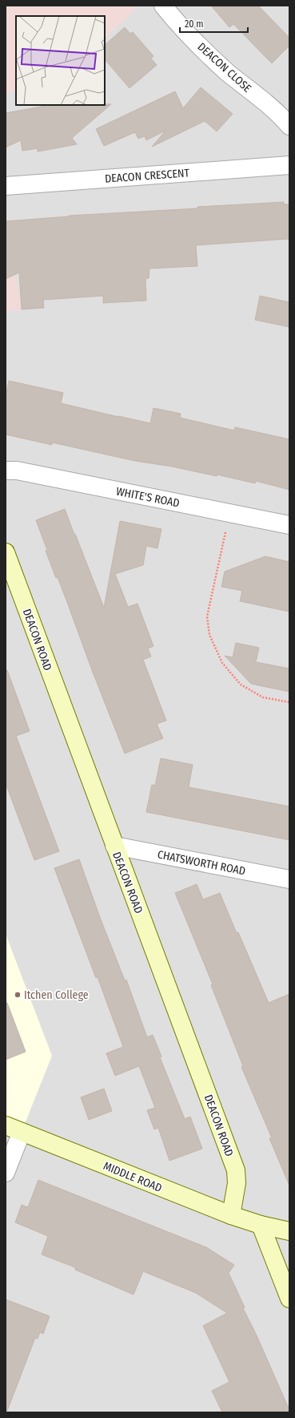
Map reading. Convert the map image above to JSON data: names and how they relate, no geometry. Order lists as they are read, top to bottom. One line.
{"streets":{"street":["DEACON CLOSE","DEACON CRESCENT","WHITE'S ROAD","DEACON ROAD","CHATSWORTH ROAD","MIDDLE ROAD"]},"crossings":[["DEACON ROAD","CHATSWORTH ROAD"],["DEACON ROAD","MIDDLE ROAD"]],"places":["Itchen College"],"scale_bar":"20 m"}
